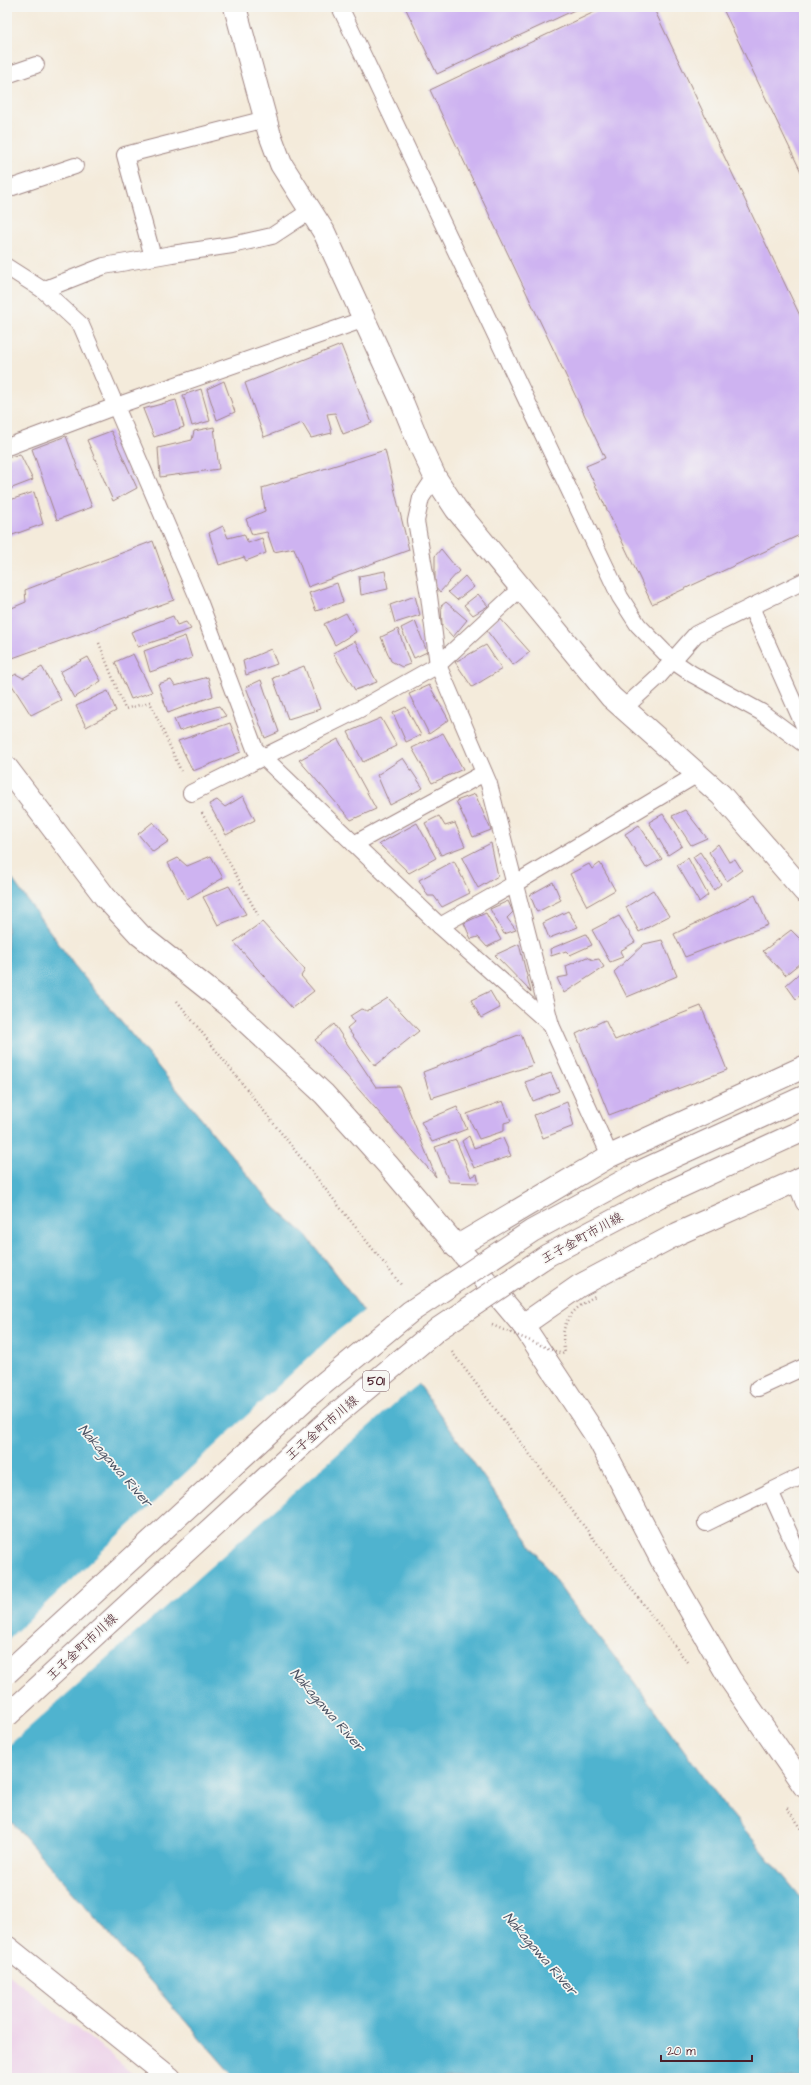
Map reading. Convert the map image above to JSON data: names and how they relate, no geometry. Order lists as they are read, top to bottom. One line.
{"streets":{"street":["王子金町市川線","501"]},"water":["Nakagawa River"],"scale_bar":"20 m"}
